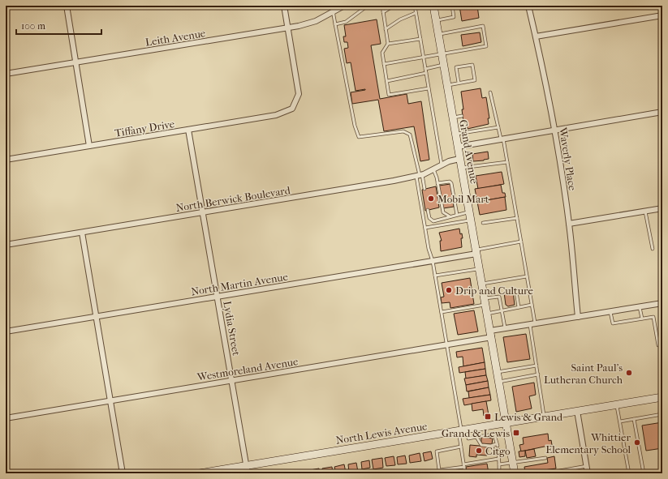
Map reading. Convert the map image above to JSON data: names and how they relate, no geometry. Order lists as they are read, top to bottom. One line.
{"streets":{"main road":["Grand Avenue","North Lewis Avenue"],"street":["Leith Avenue","Tiffany Drive","Waverly Place","North Berwick Boulevard","North Martin Avenue","Lydia Street","Westmoreland Avenue"]},"crossings":[["Leith Avenue","Tiffany Drive"],["Tiffany Drive","Lydia Street"],["Grand Avenue","North Berwick Boulevard"],["Grand Avenue","North Martin Avenue"],["Grand Avenue","Westmoreland Avenue"],["Grand Avenue","North Lewis Avenue"],["Waverly Place","Westmoreland Avenue"],["North Berwick Boulevard","Lydia Street"],["North Martin Avenue","Lydia Street"],["Lydia Street","Westmoreland Avenue"],["Lydia Street","North Lewis Avenue"]],"places":{"other":["Mobil Mart","Drip and Culture","Saint Paul's Lutheran Church","Whittier Elementary School","Citgo"],"transit":["Lewis & Grand","Grand & Lewis"]},"scale_bar":"100 m"}
